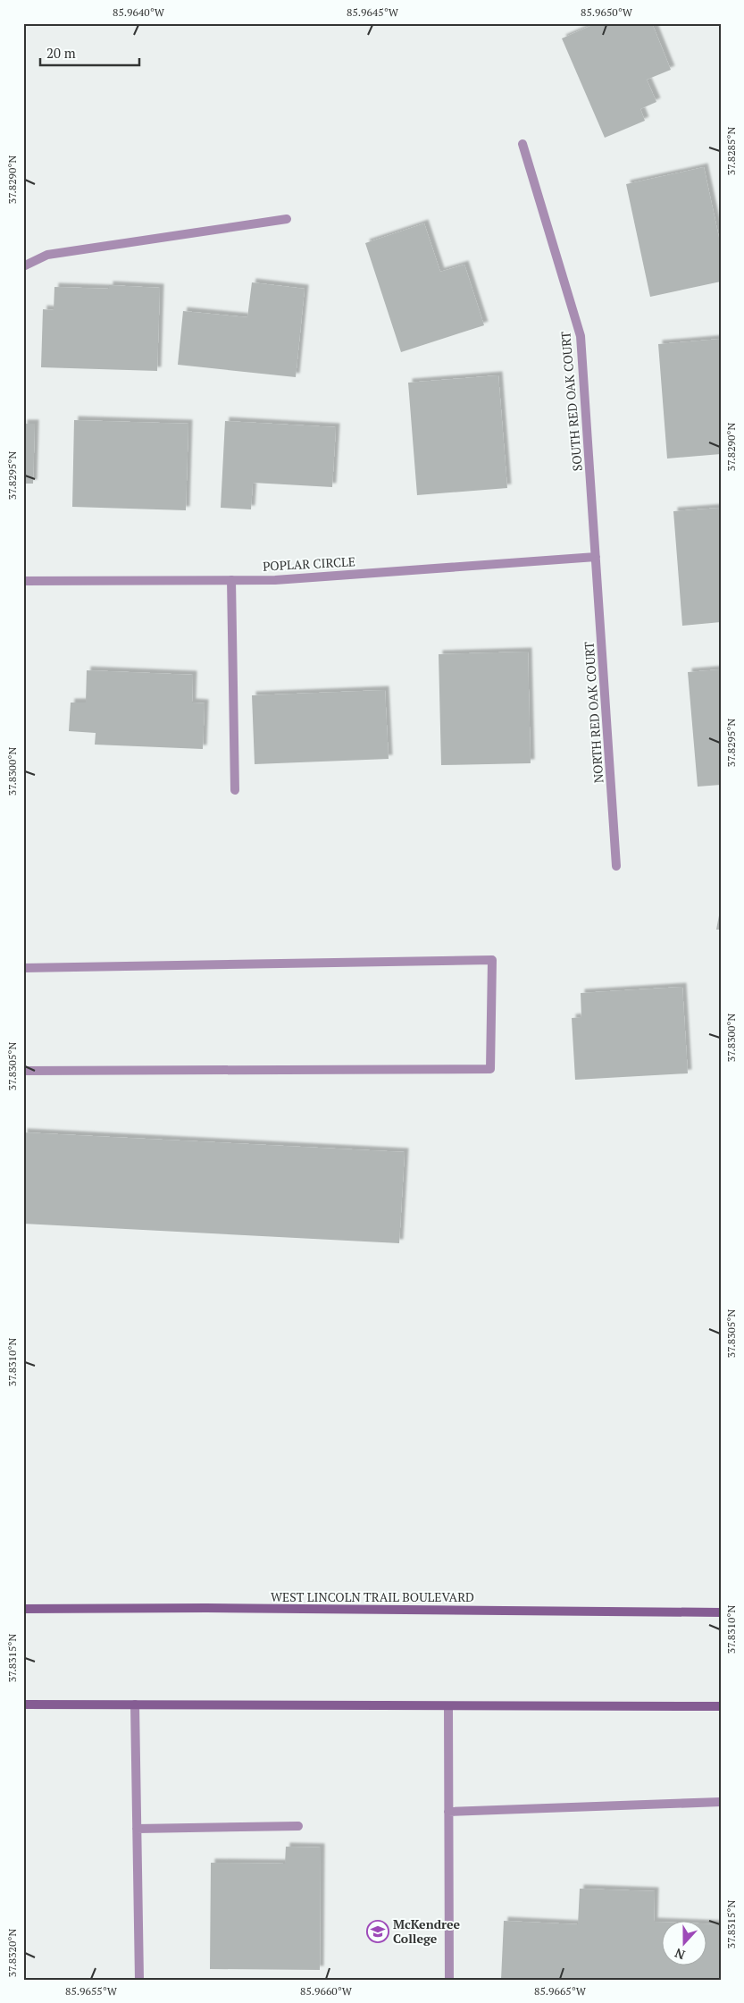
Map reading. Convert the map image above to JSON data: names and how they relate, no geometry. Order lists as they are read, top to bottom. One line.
{"streets":{"main road":["WEST LINCOLN TRAIL BOULEVARD"],"street":["SOUTH RED OAK COURT","POPLAR CIRCLE","NORTH RED OAK COURT"]},"crossings":[["SOUTH RED OAK COURT","POPLAR CIRCLE"],["SOUTH RED OAK COURT","NORTH RED OAK COURT"],["POPLAR CIRCLE","NORTH RED OAK COURT"]],"places":{"school or university":["McKendree College"]},"scale_bar":"20 m","north":"bottom","coordinates":["85.9640°W","85.9645°W","85.9650°W","37.8285°N","37.8290°N","37.8295°N","37.8300°N","37.8305°N","37.8310°N","37.8315°N","37.8320°N","85.9655°W","85.9660°W","85.9665°W"]}
